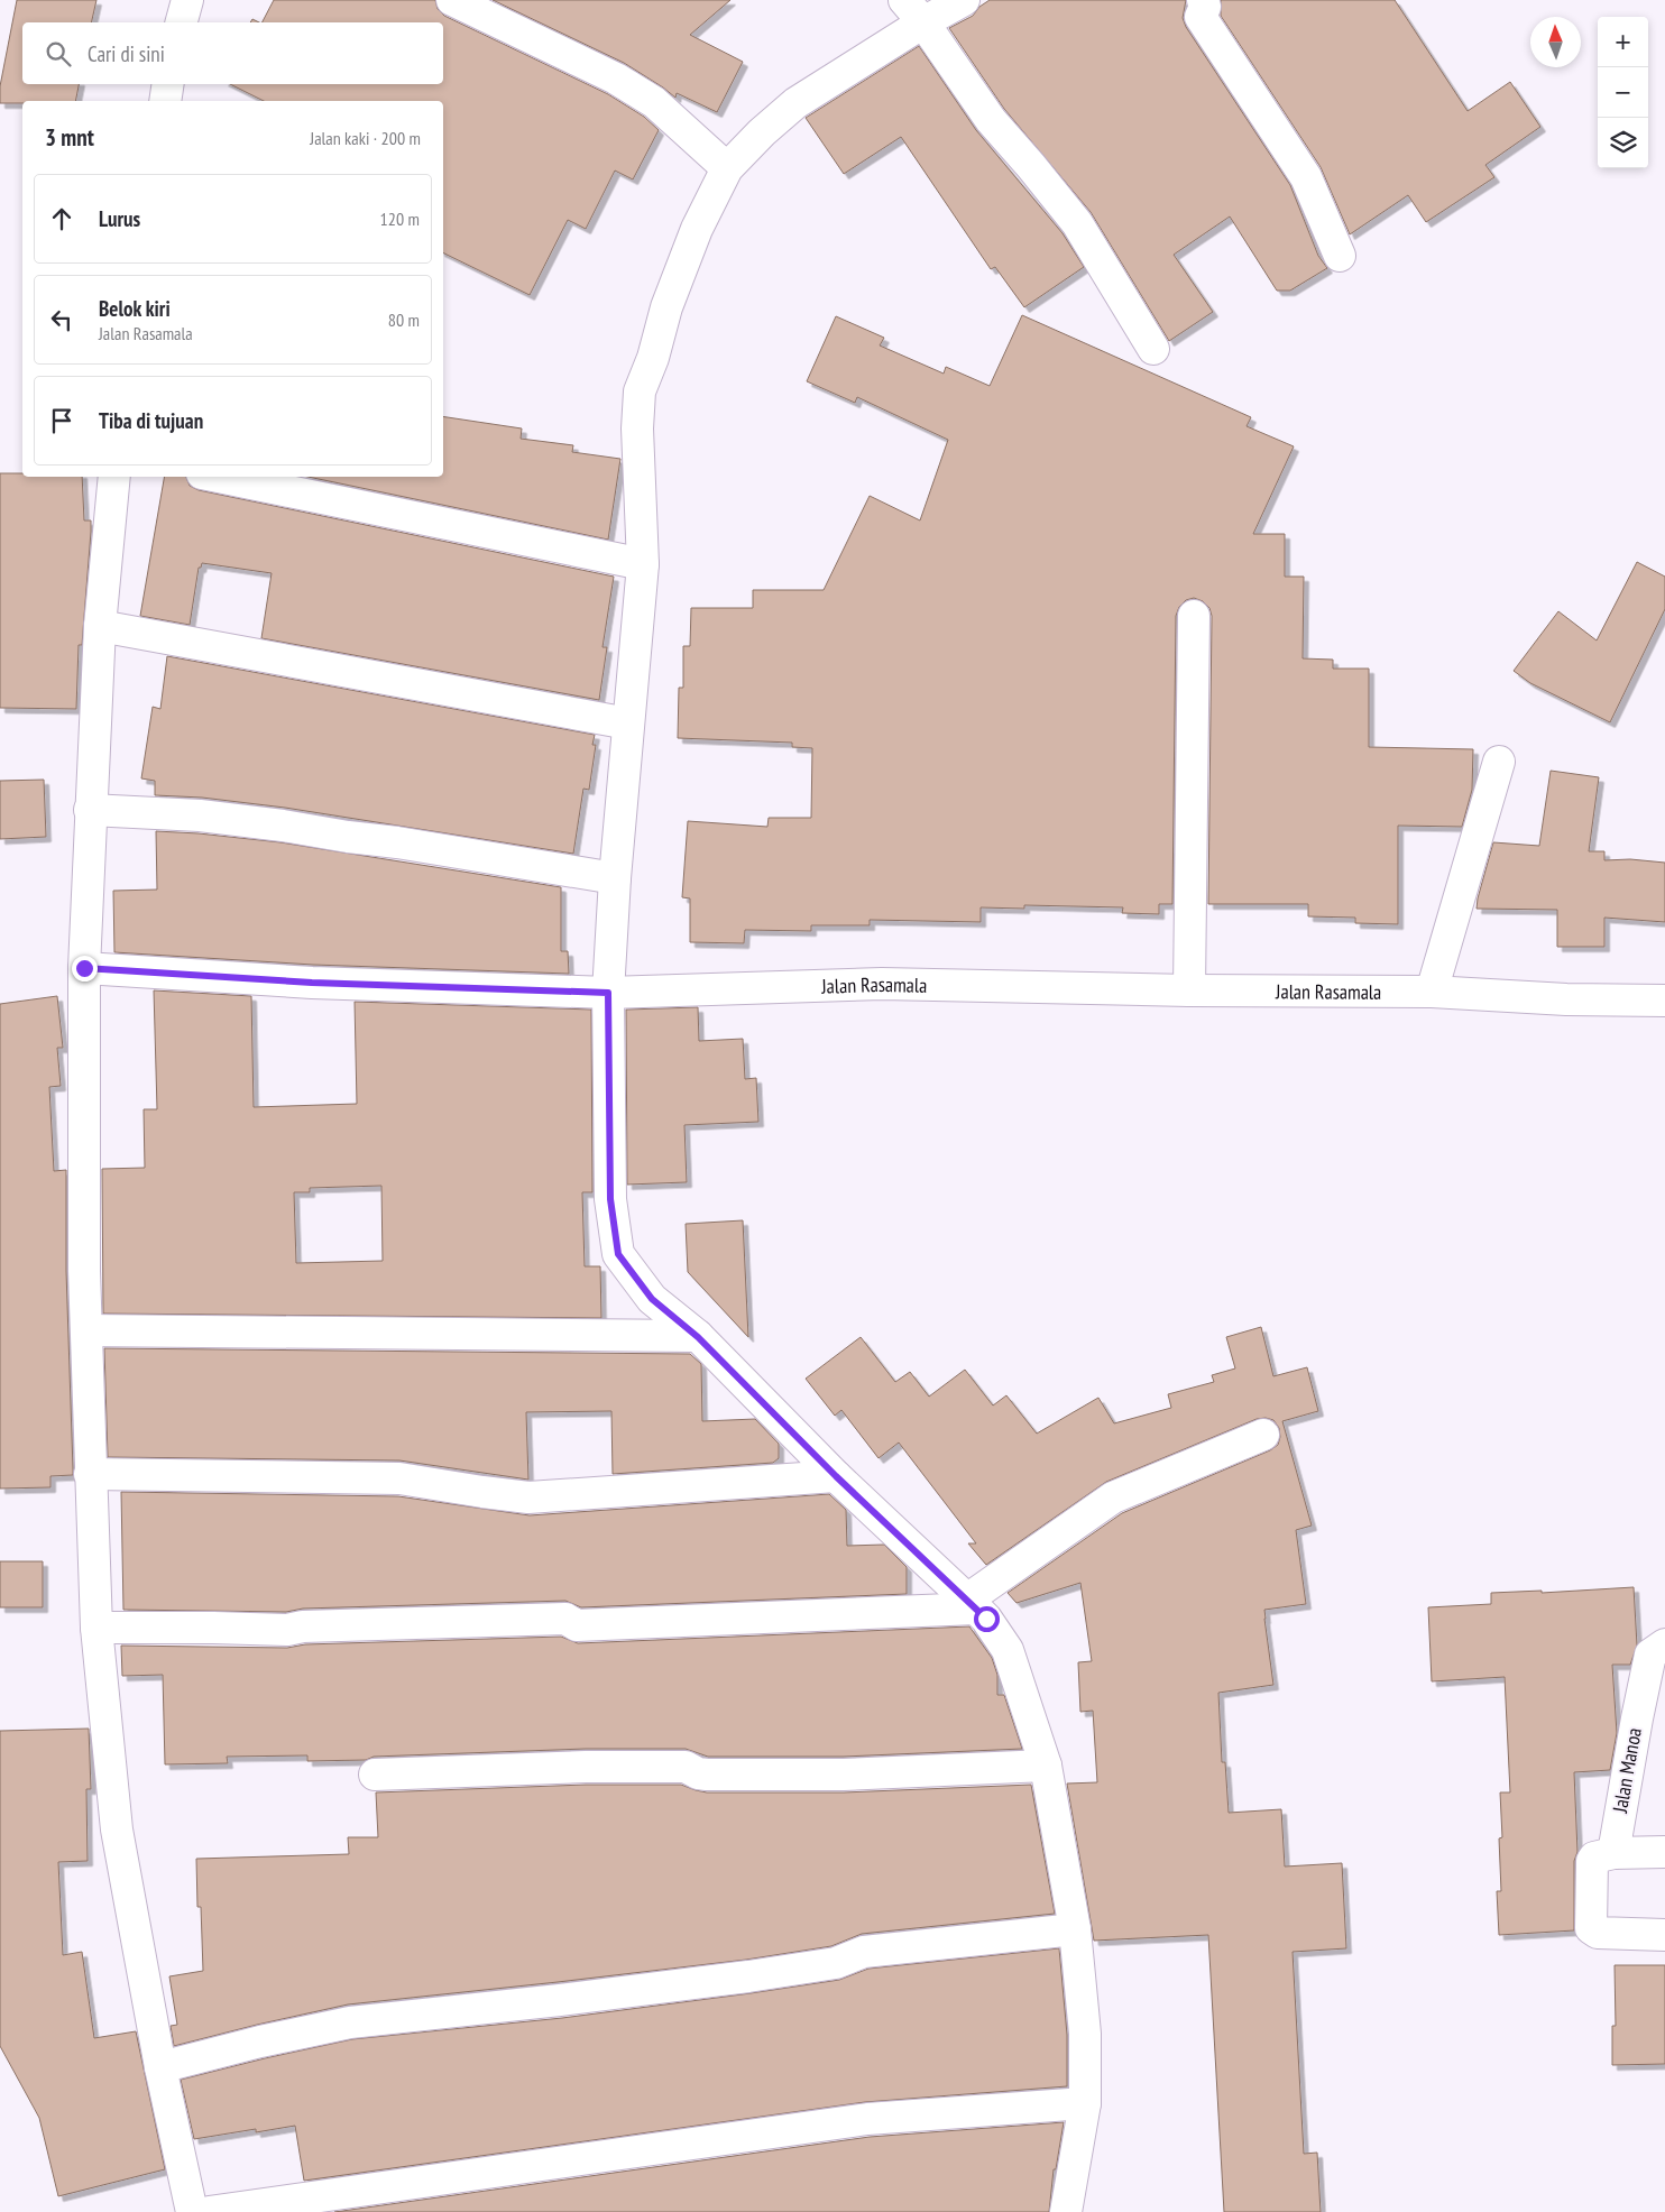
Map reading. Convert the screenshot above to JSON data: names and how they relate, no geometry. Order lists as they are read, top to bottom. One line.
{"streets":{"street":["Jalan Rasamala","Jalan Manoa"]},"north":"top","page":{"map_buttons":["+","−"],"search":"Cari di sini","heading":["3 mnt","Jalan kaki · 200 m"],"list":[["Lurus","120 m"],["Belok kiri","Jalan Rasamala","80 m"],"Tiba di tujuan"]}}
